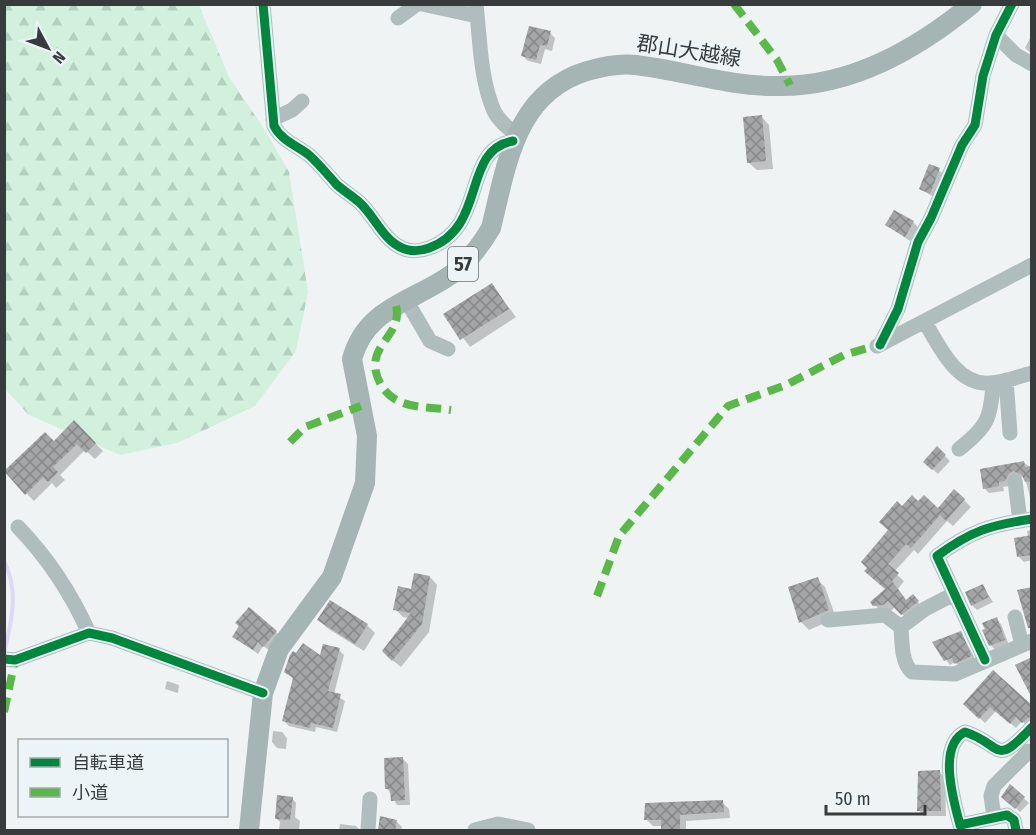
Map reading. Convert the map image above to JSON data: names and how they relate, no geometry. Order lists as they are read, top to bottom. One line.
{"streets":{"main road":["郡山大越線","57"]},"legend":["自転車道","小道"],"scale_bar":"50 m","north":"bottom right"}
